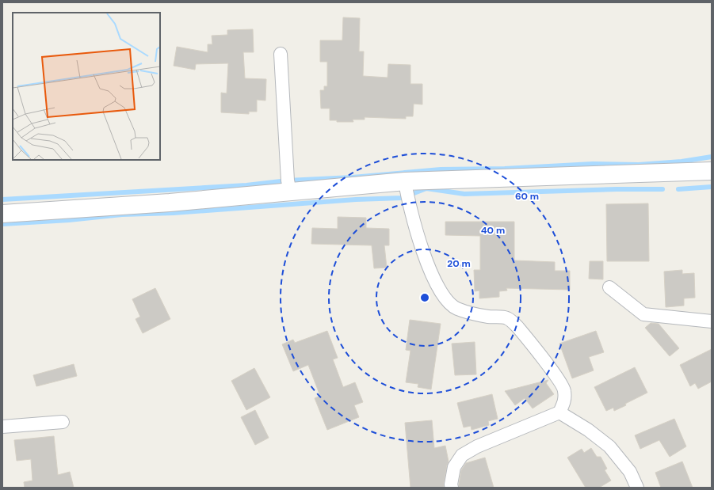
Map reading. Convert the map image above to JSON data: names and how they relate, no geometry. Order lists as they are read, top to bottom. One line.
{"rings":["60 m","40 m","20 m"]}
